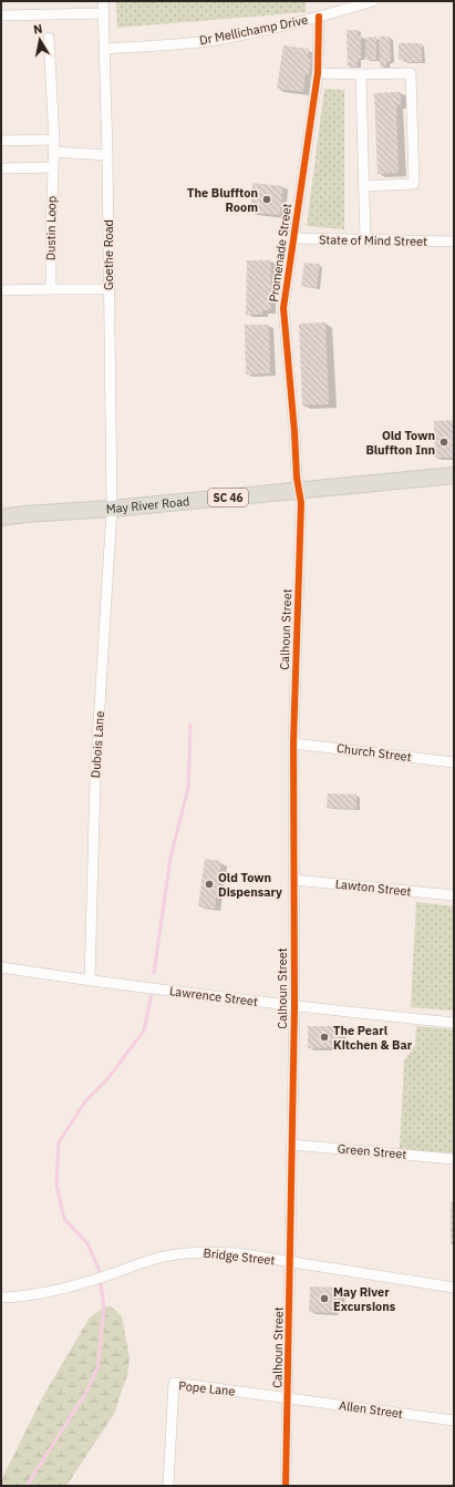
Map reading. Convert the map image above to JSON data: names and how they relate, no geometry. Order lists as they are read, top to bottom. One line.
{"streets":{"main road":["SC 46","May River Road"],"street":["Dr Mellichamp Drive","Dustin Loop","State of Mind Street","Promenade Street","Goethe Road","Calhoun Street","Dubois Lane","Church Street","Lawton Street","Lawrence Street","Green Street","Bridge Street","Pope Lane","Allen Street"]},"crossings":[["Dr Mellichamp Drive","Promenade Street"],["Dr Mellichamp Drive","Goethe Road"],["State of Mind Street","Promenade Street"],["Promenade Street","May River Road"],["Promenade Street","Calhoun Street"],["Goethe Road","May River Road"],["Goethe Road","Dubois Lane"],["May River Road","Calhoun Street"],["May River Road","Dubois Lane"],["Calhoun Street","Church Street"],["Calhoun Street","Lawton Street"],["Calhoun Street","Lawrence Street"],["Calhoun Street","Green Street"],["Calhoun Street","Bridge Street"],["Calhoun Street","Pope Lane"],["Calhoun Street","Allen Street"],["Dubois Lane","Lawrence Street"],["Pope Lane","Allen Street"]],"places":["The Bluffton Room","Old Town Bluffton Inn","Old Town Dispensary","The Pearl Kitchen & Bar","May River Excursions"],"north":"top"}
